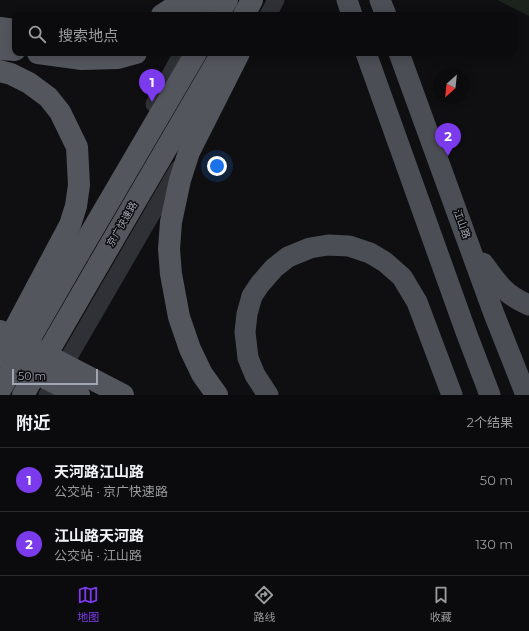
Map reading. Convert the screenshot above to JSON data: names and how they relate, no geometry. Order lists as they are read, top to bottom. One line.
{"streets":{"highway":["京广快速路"],"main road":["江山路"]},"scale_bar":"50 m","north":"bottom left","page":{"search":"搜索地点","pins":["1","2"],"scale":"50 m","heading":["附近","2个结果"],"list":[{"mark":"1","name":"天河路江山路","note":"公交站 · 京广快速路","value":"50 m"},{"mark":"2","name":"江山路天河路","note":"公交站 · 江山路","value":"130 m"}],"nav":["地图","路线","收藏"]}}
